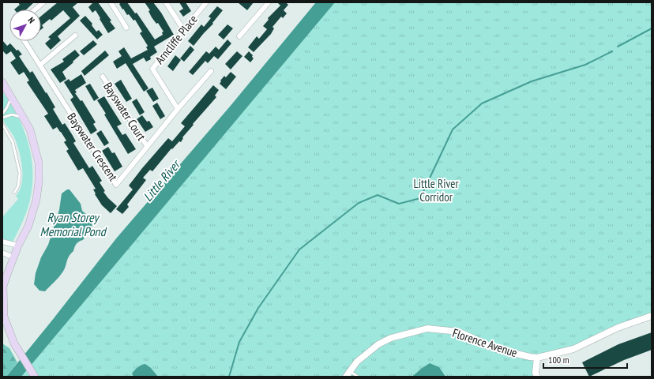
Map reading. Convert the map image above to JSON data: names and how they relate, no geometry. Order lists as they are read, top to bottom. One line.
{"streets":{"street":["Arncliffe Place","Bayswater Court","Bayswater Crescent","Florence Avenue"]},"crossings":[["Arncliffe Place","Bayswater Crescent"],["Bayswater Court","Bayswater Crescent"]],"water":["Little River","Ryan Storey Memorial Pond"],"parks":["Little River Corridor"],"scale_bar":"100 m","north":"top right"}
